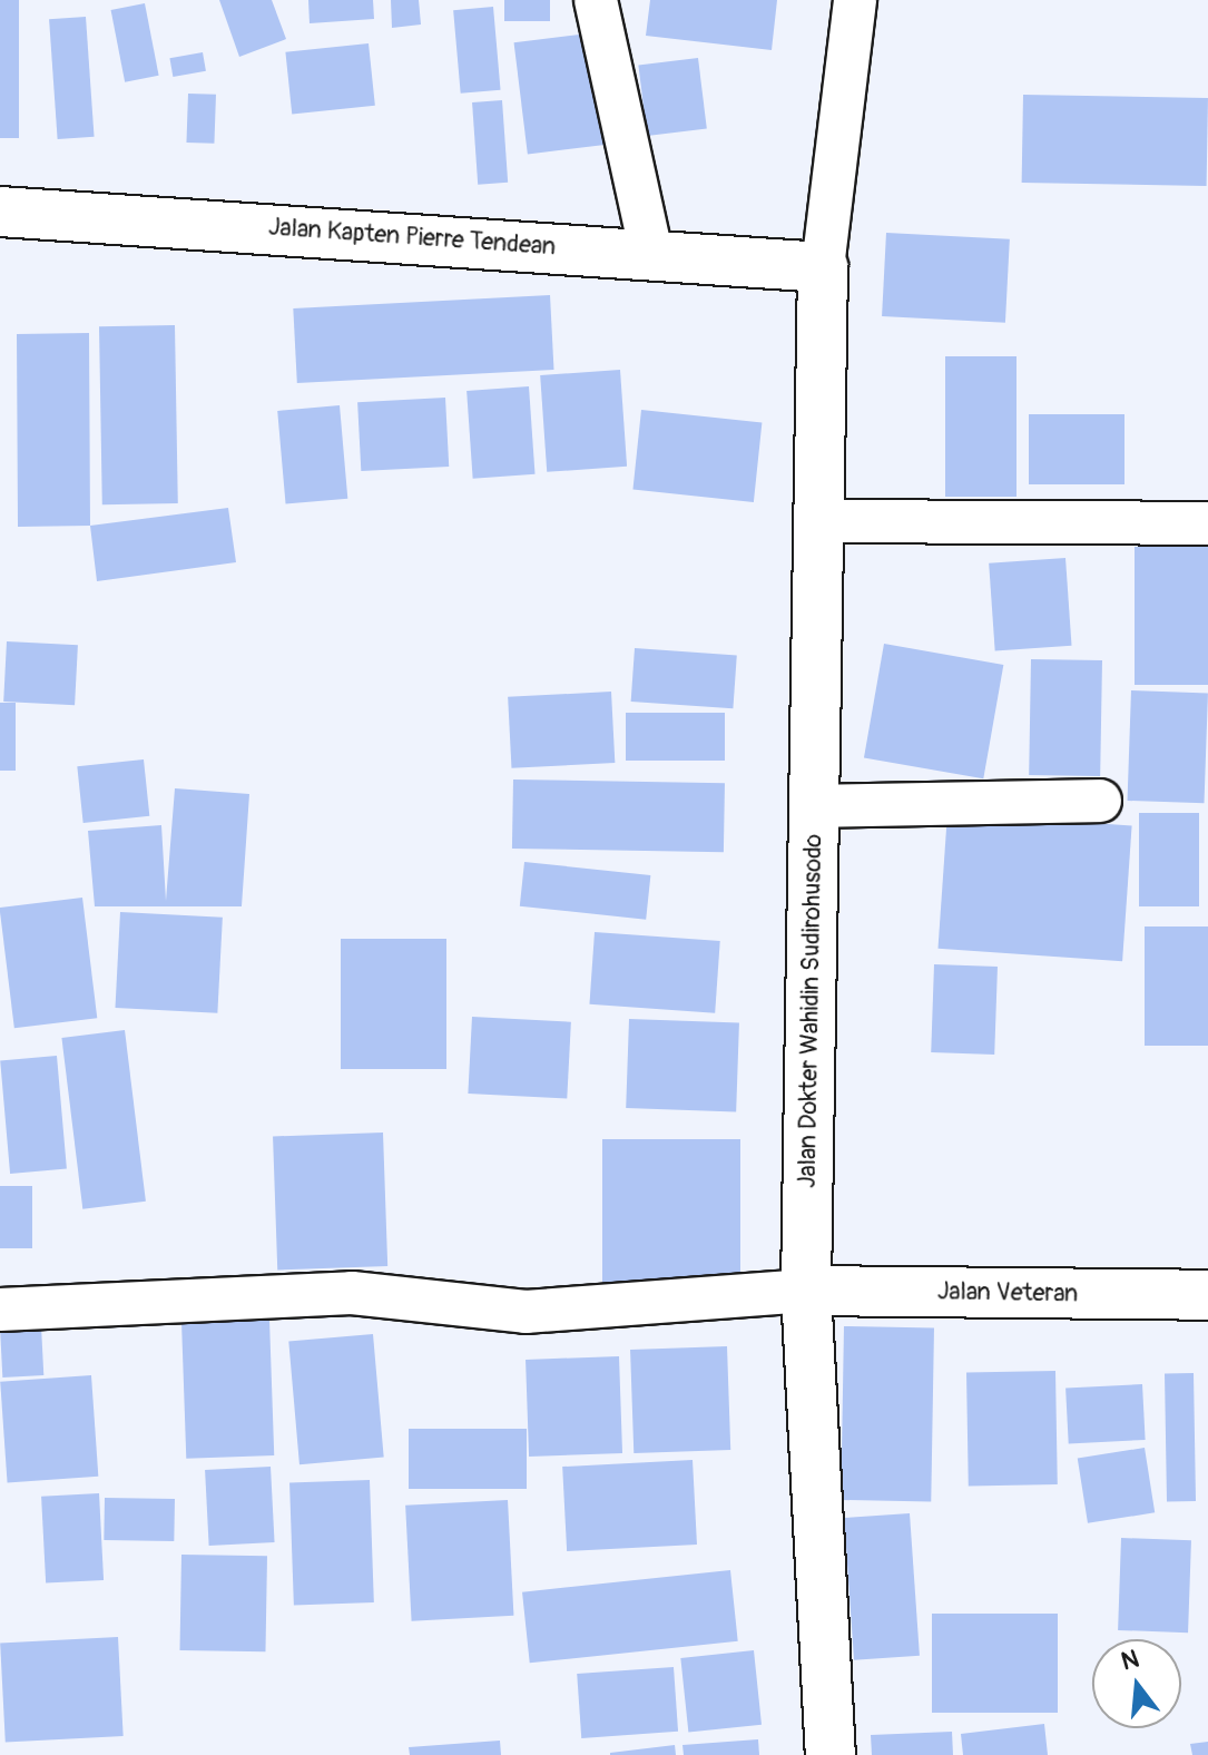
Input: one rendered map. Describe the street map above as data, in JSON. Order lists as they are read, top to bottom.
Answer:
{
  "streets": {
    "main road": ["Jalan Kapten Pierre Tendean", "Jalan Dokter Wahidin Sudirohusodo", "Jalan Veteran"]
  },
  "crossings": [
    ["Jalan Kapten Pierre Tendean", "Jalan Dokter Wahidin Sudirohusodo"],
    ["Jalan Dokter Wahidin Sudirohusodo", "Jalan Veteran"]
  ],
  "north": "top"
}
